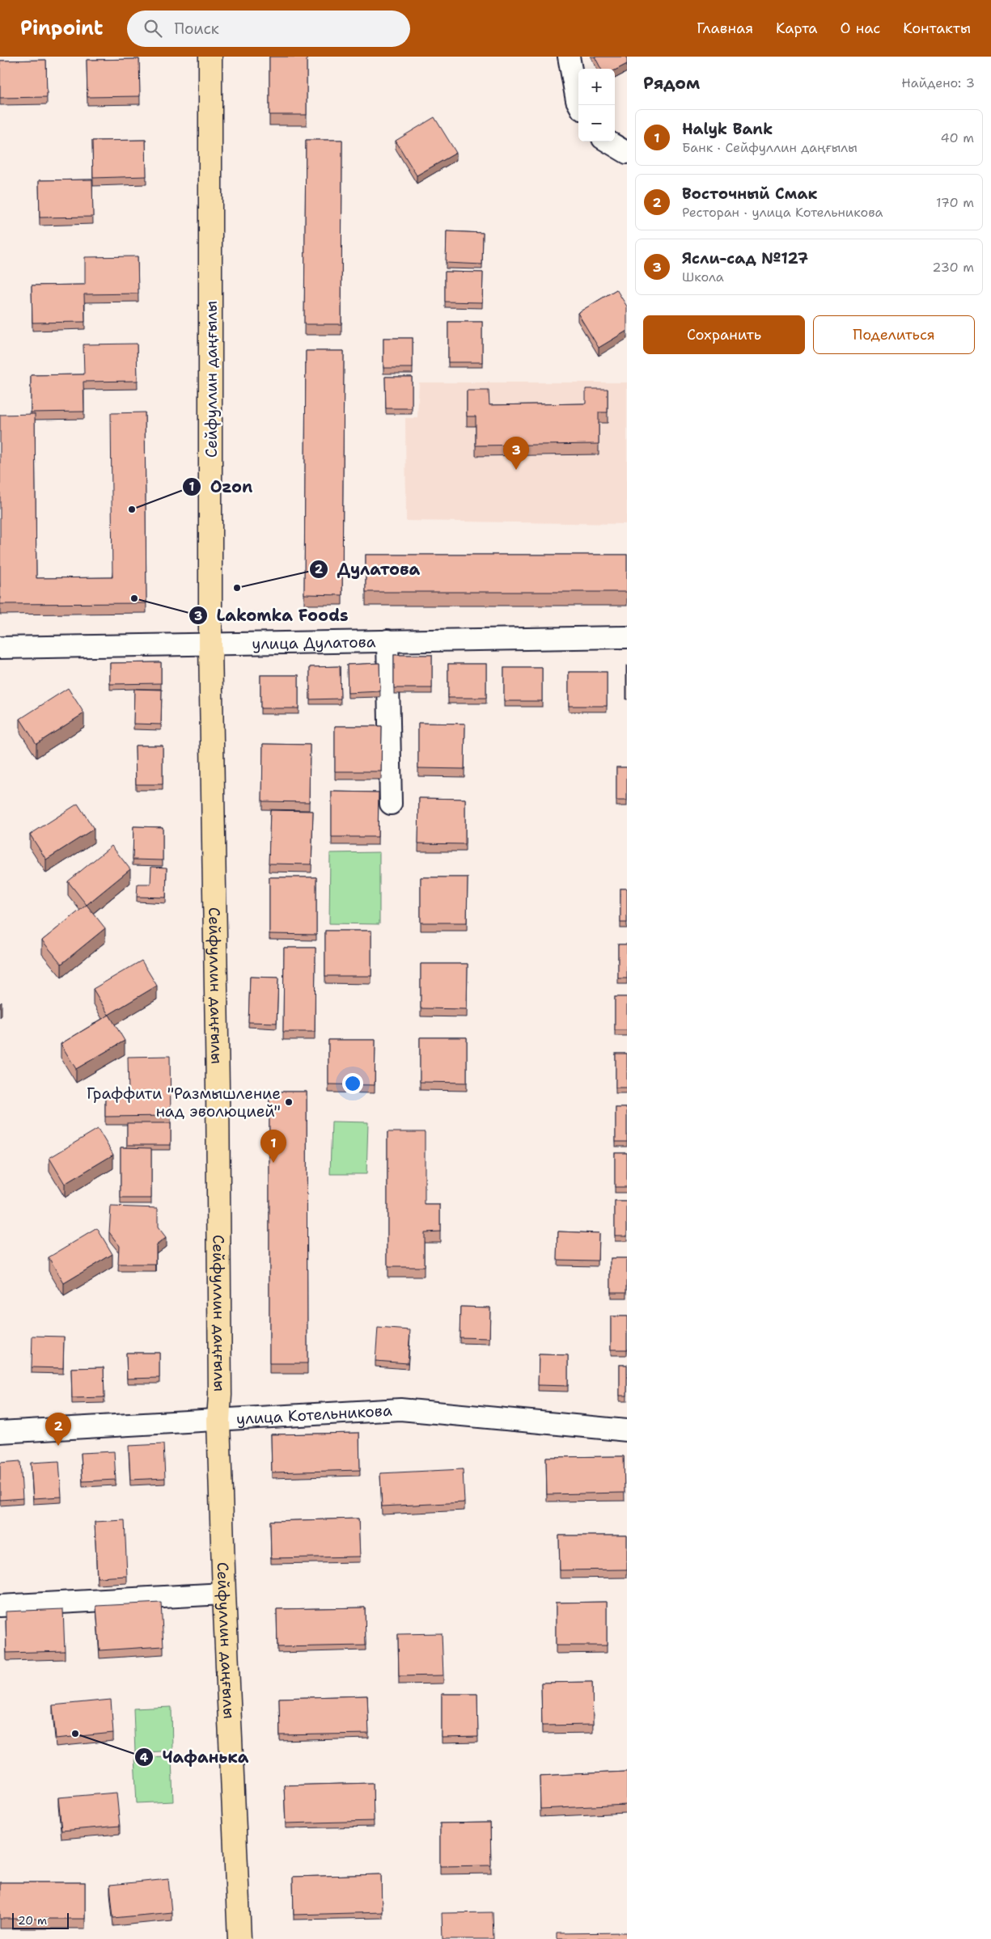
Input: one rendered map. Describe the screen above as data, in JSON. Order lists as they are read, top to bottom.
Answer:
{
  "streets": {
    "main road": ["Сейфуллин даңғылы"],
    "street": ["улица Дулатова", "улица Котельникова"]
  },
  "crossings": [
    ["Сейфуллин даңғылы", "улица Дулатова"],
    ["Сейфуллин даңғылы", "улица Котельникова"]
  ],
  "places": [
    "Ozon",
    "Дулатова",
    "Lakomka Foods",
    "Граффити \"Размышление над эволюцией\"",
    "Чафанька"
  ],
  "scale_bar": "20 m",
  "page": {
    "header": "Pinpoint",
    "search": "Поиск",
    "nav": [
      "Главная",
      "Карта",
      "О нас",
      "Контакты"
    ],
    "heading": ["Рядом", "Найдено: 3"],
    "map_buttons": ["+", "−"],
    "list": [
      {
        "mark": "1",
        "name": "Halyk Bank",
        "note": "Банк · Сейфуллин даңғылы",
        "value": "40 m"
      },
      {
        "mark": "2",
        "name": "Восточный Смак",
        "note": "Ресторан · улица Котельникова",
        "value": "170 m"
      },
      {
        "mark": "3",
        "name": "Ясли-сад №127",
        "note": "Школа",
        "value": "230 m"
      }
    ],
    "buttons": ["Сохранить", "Поделиться"],
    "pins": ["3", "1", "2"],
    "scale": "20 m"
  }
}
